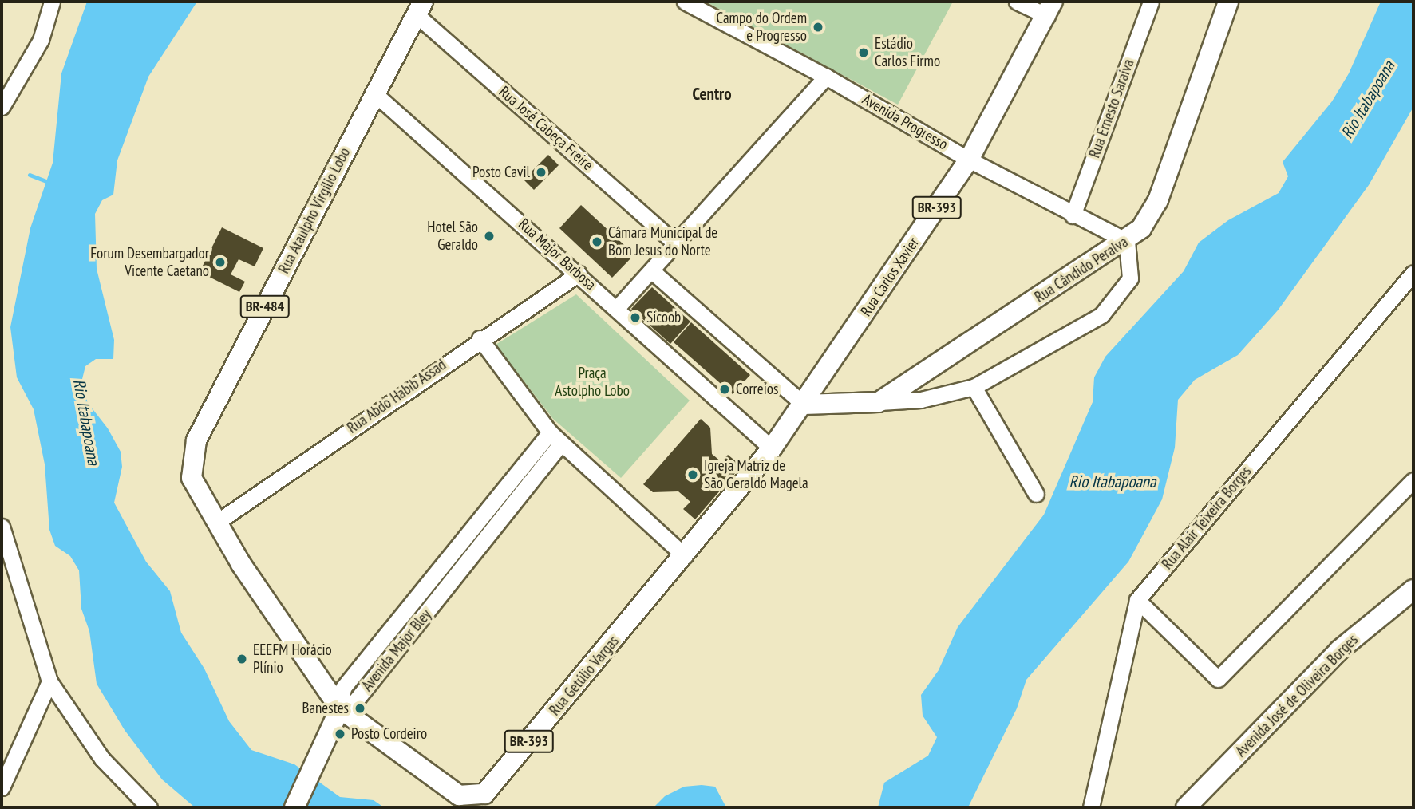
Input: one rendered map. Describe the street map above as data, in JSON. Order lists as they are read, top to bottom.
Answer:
{
  "streets": {
    "main road": [
      "BR-393",
      "Rua Ataulpho Virgílio Lobo",
      "Rua Cândido Peralva",
      "Rua Carlos Xavier",
      "BR-484",
      "Rua Getúlio Vargas",
      "Avenida José de Oliveira Borges"
    ],
    "street": [
      "Rua Ernesto Saraiva",
      "Avenida Progresso",
      "Rua José Cabeça Freire",
      "Rua Major Barbosa",
      "Rua Abdo Habib Assad",
      "Rua Alair Teixeira Borges",
      "Avenida Major Bley"
    ]
  },
  "crossings": [
    ["Rua Ernesto Saraiva", "Avenida Progresso"],
    ["Avenida Progresso", "Rua Cândido Peralva"],
    ["Avenida Progresso", "Rua Carlos Xavier"],
    ["Rua José Cabeça Freire", "Rua Ataulpho Virgílio Lobo"],
    ["BR-393", "Rua Major Barbosa"],
    ["BR-393", "Rua Carlos Xavier"],
    ["BR-393", "Rua Getúlio Vargas"],
    ["Rua Ataulpho Virgílio Lobo", "Rua Major Barbosa"],
    ["Rua Ataulpho Virgílio Lobo", "Rua Abdo Habib Assad"],
    ["Rua Ataulpho Virgílio Lobo", "Avenida Major Bley"],
    ["Rua Ataulpho Virgílio Lobo", "Rua Getúlio Vargas"],
    ["Rua Major Barbosa", "Rua Abdo Habib Assad"],
    ["Rua Major Barbosa", "Rua Getúlio Vargas"],
    ["Avenida Major Bley", "Rua Getúlio Vargas"]
  ],
  "districts": ["Centro"],
  "water": ["Rio Itabapoana"],
  "parks": ["Praça Astolpho Lobo"],
  "places": [
    "Campo do Ordem e Progresso",
    "Estádio Carlos Firmo",
    "Posto Cavil",
    "Hotel São Geraldo",
    "Câmara Municipal de Bom Jesus do Norte",
    "Forum Desembargador Vicente Caetano",
    "Sicoob",
    "Correios",
    "Igreja Matriz de São Geraldo Magela",
    "EEEFM Horácio Plínio",
    "Banestes",
    "Posto Cordeiro"
  ]
}
